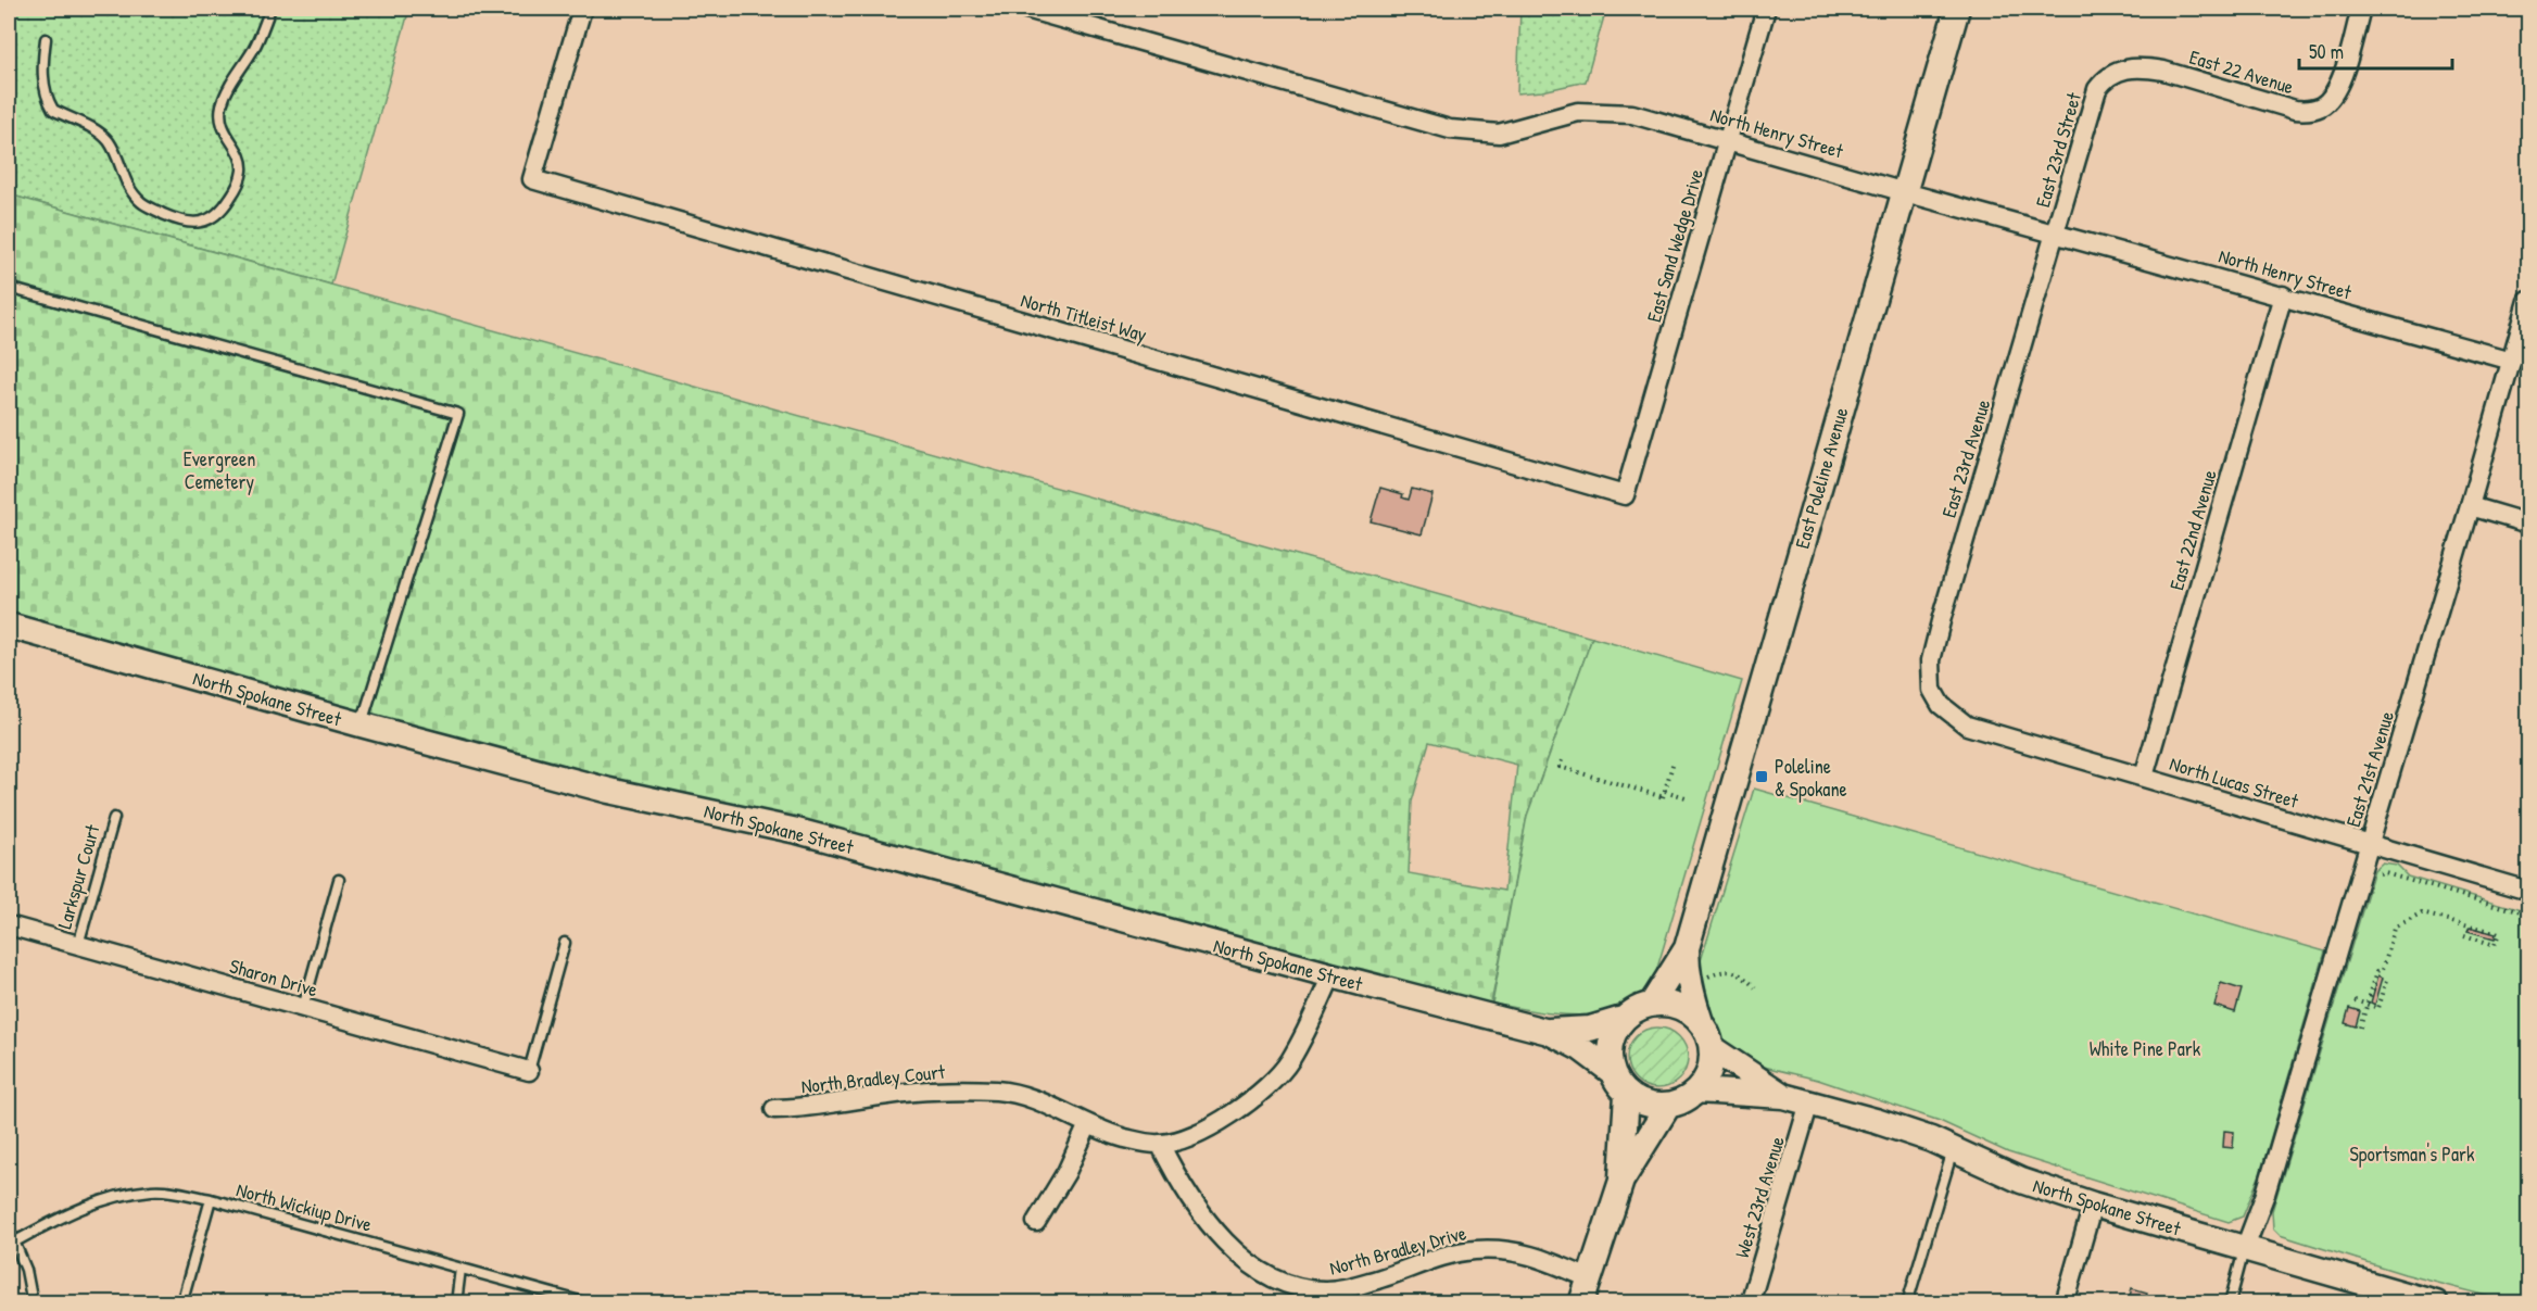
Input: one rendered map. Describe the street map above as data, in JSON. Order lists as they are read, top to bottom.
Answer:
{
  "streets": {
    "main road": ["East Poleline Avenue", "North Spokane Street"],
    "street": [
      "East 22 Avenue",
      "North Henry Street",
      "East 23rd Street",
      "East Sand Wedge Drive",
      "North Titleist Way",
      "East 23rd Avenue",
      "East 22nd Avenue",
      "East 21st Avenue",
      "North Lucas Street",
      "Sharon Drive",
      "North Bradley Court",
      "West 23rd Avenue",
      "North Bradley Drive"
    ],
    "lane": ["Larkspur Court", "North Wickiup Drive"]
  },
  "crossings": [
    ["East 22 Avenue", "East 23rd Street"],
    ["North Henry Street", "East 23rd Street"],
    ["North Henry Street", "East Sand Wedge Drive"],
    ["North Henry Street", "East 23rd Avenue"],
    ["North Henry Street", "East Poleline Avenue"],
    ["North Henry Street", "East 22nd Avenue"],
    ["North Henry Street", "East 21st Avenue"],
    ["East 23rd Street", "East 23rd Avenue"],
    ["East Sand Wedge Drive", "North Titleist Way"],
    ["East 23rd Avenue", "North Lucas Street"],
    ["East Poleline Avenue", "North Spokane Street"],
    ["East 22nd Avenue", "North Lucas Street"],
    ["North Spokane Street", "East 21st Avenue"],
    ["North Spokane Street", "West 23rd Avenue"],
    ["East 21st Avenue", "North Lucas Street"],
    ["Larkspur Court", "Sharon Drive"]
  ],
  "parks": ["Evergreen Cemetery", "White Pine Park", "Sportsman's Park"],
  "places": {
    "transit": ["Poleline & Spokane"]
  },
  "scale_bar": "50 m"
}
